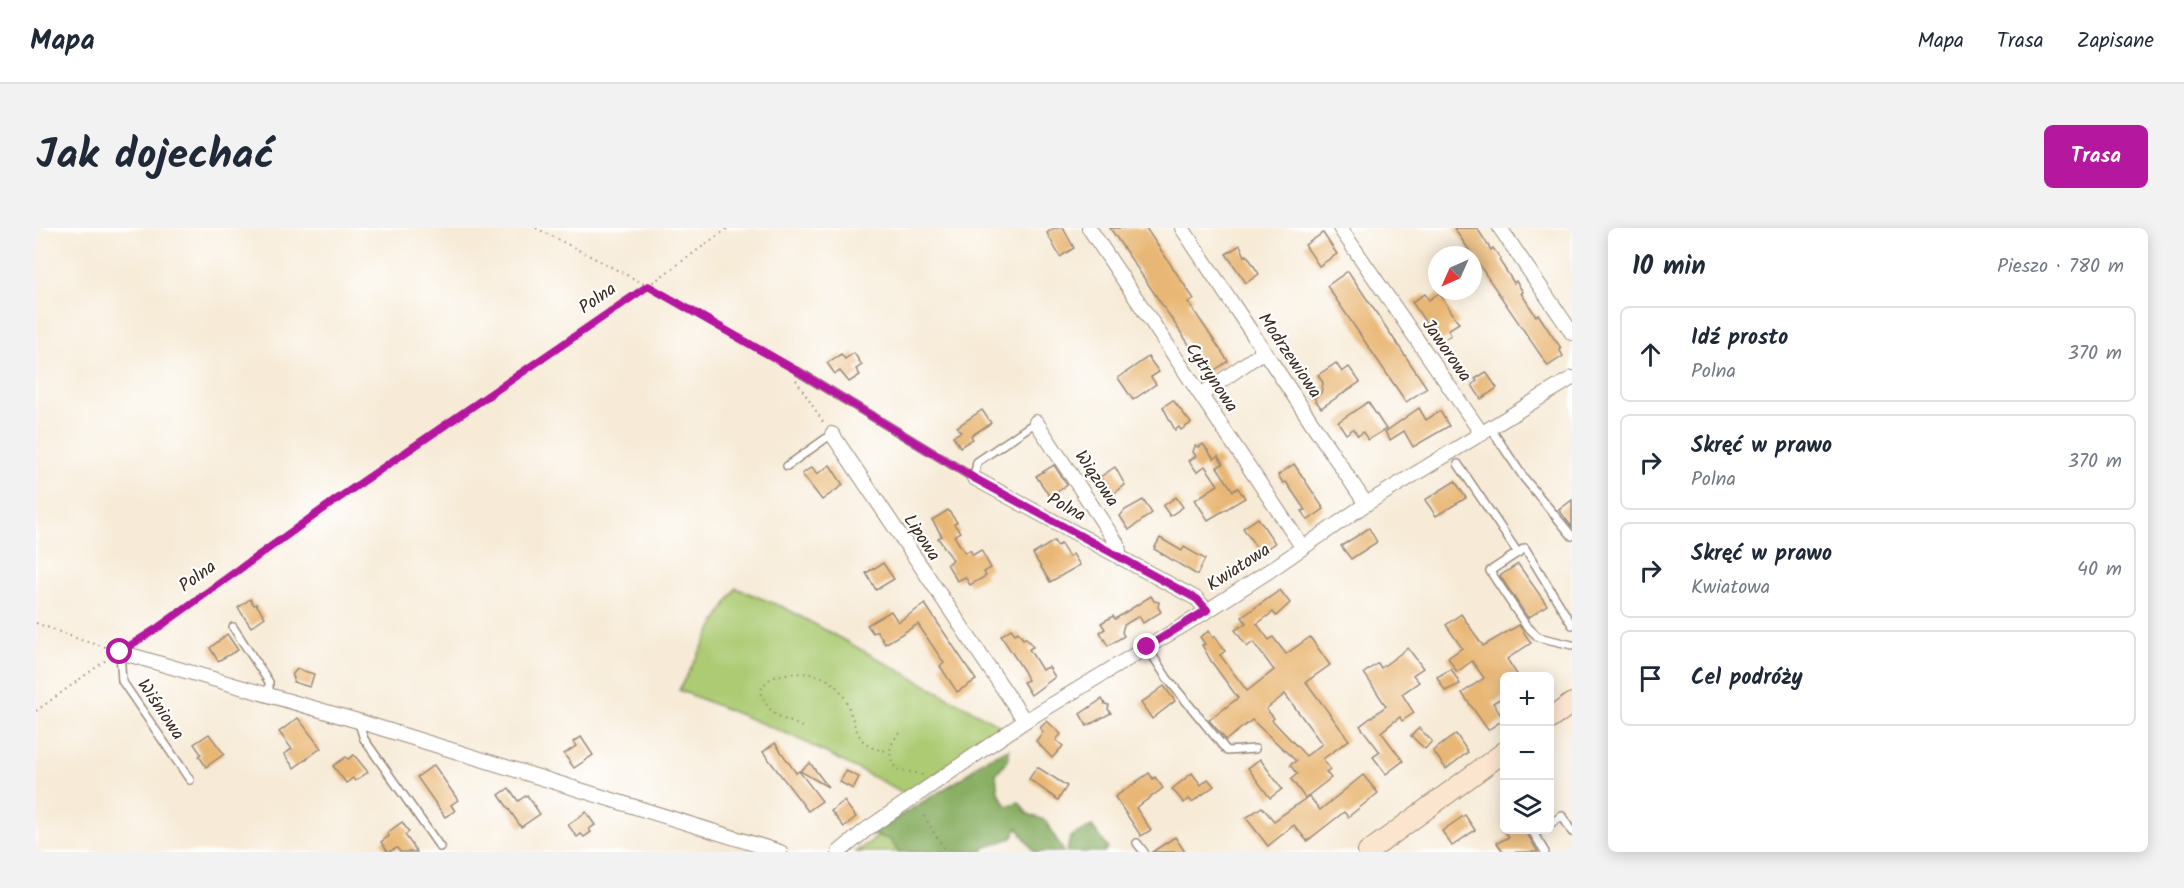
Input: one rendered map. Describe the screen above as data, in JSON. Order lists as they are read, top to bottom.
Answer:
{
  "streets": {
    "street": [
      "Polna",
      "Jaworowa",
      "Modrzewiowa",
      "Cytrynowa",
      "Wiązowa",
      "Lipowa",
      "Kwiatowa"
    ],
    "lane": ["Wiśniowa"]
  },
  "crossings": [
    ["Polna", "Wiązowa"],
    ["Polna", "Kwiatowa"],
    ["Polna", "Wiśniowa"],
    ["Jaworowa", "Kwiatowa"],
    ["Modrzewiowa", "Kwiatowa"],
    ["Cytrynowa", "Kwiatowa"],
    ["Lipowa", "Kwiatowa"]
  ],
  "north": "bottom left",
  "page": {
    "header": "Mapa",
    "nav": ["Mapa", "Trasa", "Zapisane"],
    "title": "Jak dojechać",
    "buttons": "Trasa",
    "heading": ["10 min", "Pieszo · 780 m"],
    "list": [
      ["Idź prosto", "Polna", "370 m"],
      ["Skręć w prawo", "Polna", "370 m"],
      ["Skręć w prawo", "Kwiatowa", "40 m"],
      "Cel podróży"
    ],
    "map_buttons": ["+", "−"]
  }
}
